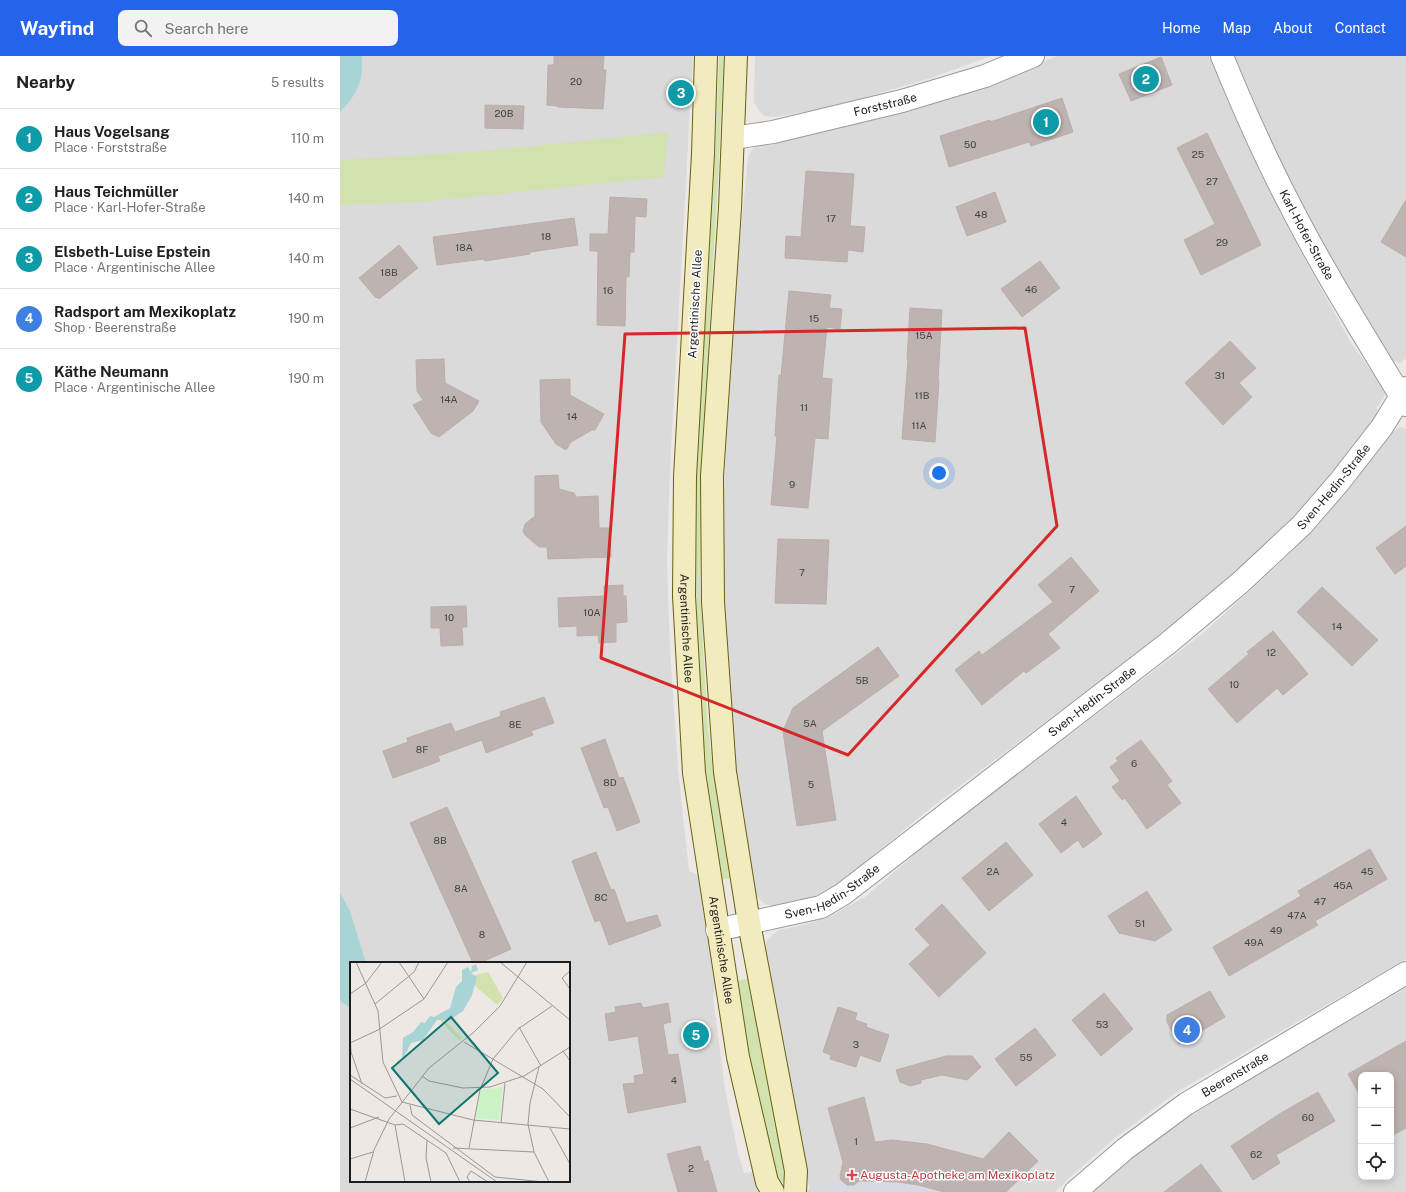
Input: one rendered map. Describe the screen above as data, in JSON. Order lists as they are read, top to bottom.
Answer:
{
  "streets": {
    "main road": ["Argentinische Allee"],
    "street": [
      "Forststraße",
      "Karl-Hofer-Straße",
      "Sven-Hedin-Straße",
      "Beerenstraße"
    ]
  },
  "crossings": [
    ["Karl-Hofer-Straße", "Sven-Hedin-Straße"],
    ["Argentinische Allee", "Sven-Hedin-Straße"]
  ],
  "places": {
    "health": ["Augusta-Apotheke am Mexikoplatz"]
  },
  "house_numbers": [
    "20",
    "20B",
    "50",
    "25",
    "27",
    "48",
    "17",
    "18",
    "29",
    "18A",
    "18B",
    "46",
    "16",
    "15",
    "15A",
    "31",
    "11B",
    "14A",
    "11",
    "14",
    "11A",
    "9",
    "7",
    "7",
    "10A",
    "10",
    "14",
    "12",
    "5B",
    "10",
    "5A",
    "8E",
    "8F",
    "6",
    "8D",
    "5",
    "4",
    "8B",
    "2A",
    "45",
    "45A",
    "8A",
    "8C",
    "47",
    "47A",
    "51",
    "49",
    "8",
    "49A",
    "53",
    "3",
    "55",
    "4",
    "60",
    "1",
    "62",
    "2"
  ],
  "page": {
    "header": "Wayfind",
    "search": "Search here",
    "nav": [
      "Home",
      "Map",
      "About",
      "Contact"
    ],
    "heading": ["Nearby", "5 results"],
    "pins": [
      "2",
      "3",
      "1",
      "4",
      "5"
    ],
    "list": [
      {
        "mark": "1",
        "name": "Haus Vogelsang",
        "note": "Place · Forststraße",
        "value": "110 m"
      },
      {
        "mark": "2",
        "name": "Haus Teichmüller",
        "note": "Place · Karl-Hofer-Straße",
        "value": "140 m"
      },
      {
        "mark": "3",
        "name": "Elsbeth-Luise Epstein",
        "note": "Place · Argentinische Allee",
        "value": "140 m"
      },
      {
        "mark": "4",
        "name": "Radsport am Mexikoplatz",
        "note": "Shop · Beerenstraße",
        "value": "190 m"
      },
      {
        "mark": "5",
        "name": "Käthe Neumann",
        "note": "Place · Argentinische Allee",
        "value": "190 m"
      }
    ],
    "map_buttons": ["+", "−"]
  }
}
